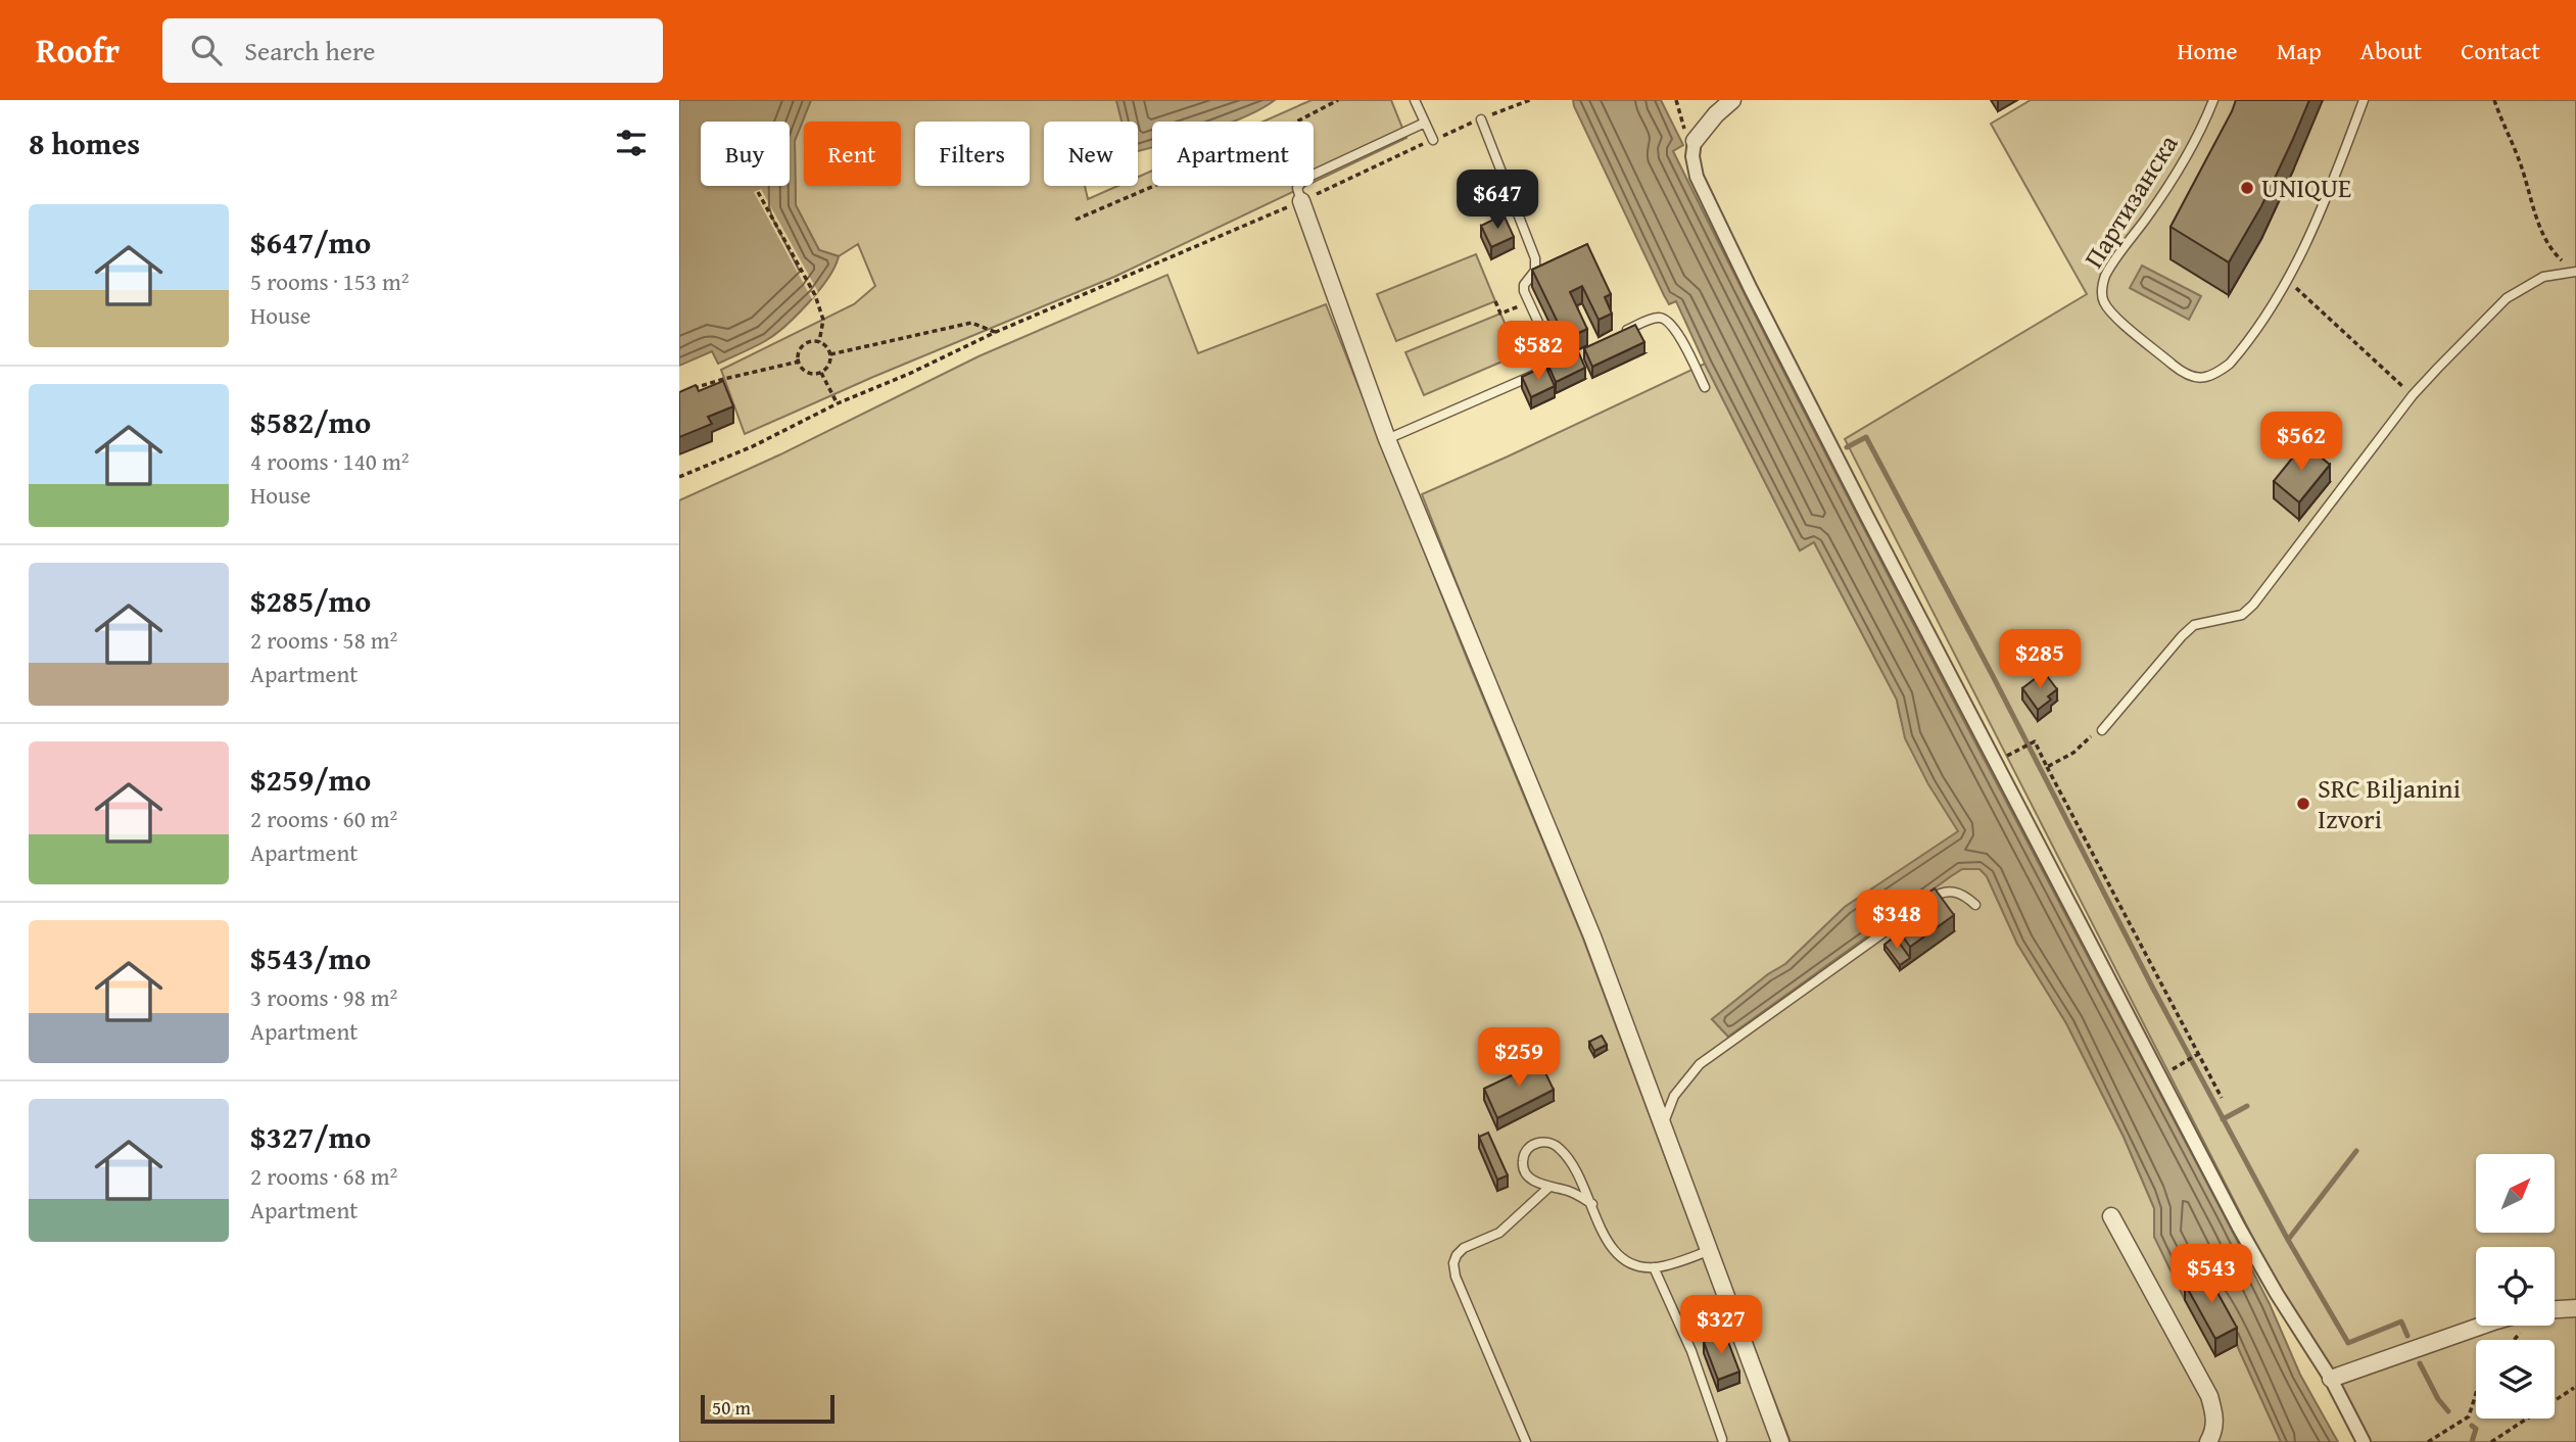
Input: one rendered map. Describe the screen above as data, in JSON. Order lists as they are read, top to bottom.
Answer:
{
  "streets": {
    "lane": ["Партизанска"]
  },
  "places": ["UNIQUE", "SRC Biljanini Izvori"],
  "scale_bar": "50 m",
  "north": "top right",
  "page": {
    "header": "Roofr",
    "search": "Search here",
    "nav": [
      "Home",
      "Map",
      "About",
      "Contact"
    ],
    "heading": "8 homes",
    "chip": [
      "Buy",
      "Rent",
      "Filters",
      "New",
      "Apartment"
    ],
    "price": [
      "$647",
      "$582",
      "$562",
      "$285",
      "$348",
      "$259",
      "$543",
      "$327"
    ],
    "list": [
      {
        "name": "$647/mo",
        "note": "5 rooms · 153 m² · House"
      },
      {
        "name": "$582/mo",
        "note": "4 rooms · 140 m² · House"
      },
      {
        "name": "$285/mo",
        "note": "2 rooms · 58 m² · Apartment"
      },
      {
        "name": "$259/mo",
        "note": "2 rooms · 60 m² · Apartment"
      },
      {
        "name": "$543/mo",
        "note": "3 rooms · 98 m² · Apartment"
      },
      {
        "name": "$327/mo",
        "note": "2 rooms · 68 m² · Apartment"
      }
    ],
    "scale": "50 m"
  }
}
